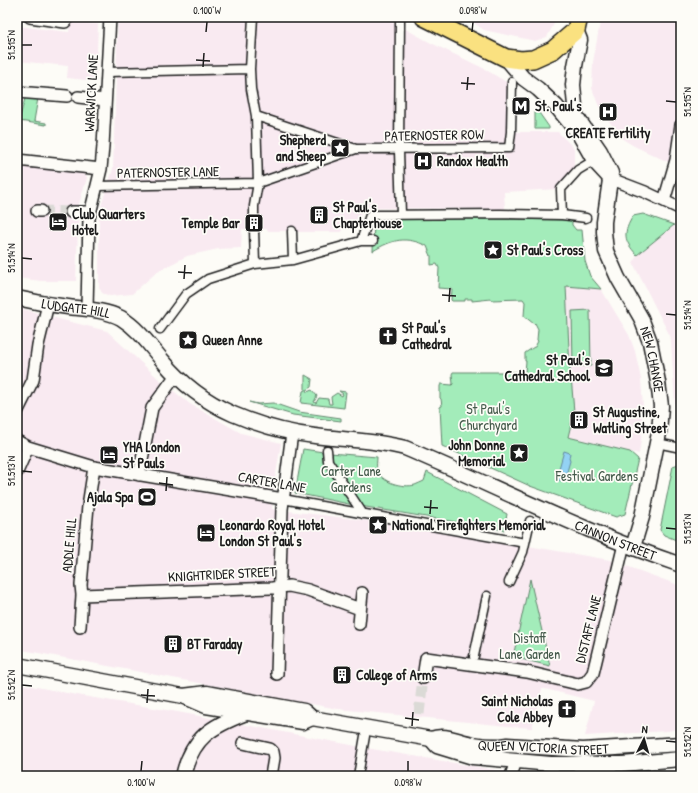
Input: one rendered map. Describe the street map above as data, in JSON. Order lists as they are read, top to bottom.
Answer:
{
  "streets": {
    "street": [
      "WARWICK LANE",
      "PATERNOSTER ROW",
      "PATERNOSTER LANE",
      "LUDGATE HILL",
      "NEW CHANGE",
      "CARTER LANE",
      "CANNON STREET",
      "ADDLE HILL",
      "KNIGHTRIDER STREET",
      "DISTAFF LANE",
      "QUEEN VICTORIA STREET"
    ]
  },
  "crossings": [
    ["WARWICK LANE", "PATERNOSTER LANE"],
    ["WARWICK LANE", "LUDGATE HILL"],
    ["PATERNOSTER ROW", "PATERNOSTER LANE"],
    ["NEW CHANGE", "CANNON STREET"],
    ["NEW CHANGE", "DISTAFF LANE"],
    ["CARTER LANE", "ADDLE HILL"],
    ["CANNON STREET", "DISTAFF LANE"],
    ["ADDLE HILL", "KNIGHTRIDER STREET"]
  ],
  "parks": [
    "St Paul's Churchyard",
    "Carter Lane Gardens",
    "Festival Gardens",
    "Distaff Lane Garden"
  ],
  "places": {
    "metro station": ["St. Paul's"],
    "hospital": ["CREATE Fertility", "Randox Health"],
    "place": [
      "Shepherd and Sheep",
      "St Paul's Cross",
      "Queen Anne",
      "John Donne Memorial",
      "National Firefighters Memorial"
    ],
    "building": [
      "St Paul's Chapterhouse",
      "Temple Bar",
      "St Augustine, Watling Street",
      "BT Faraday",
      "College of Arms"
    ],
    "hotel": ["Club Quarters Hotel", "YHA London St Pauls", "Leonardo Royal Hotel London St Paul's"],
    "church": ["St Paul's Cathedral", "Saint Nicholas Cole Abbey"],
    "school or university": ["St Paul's Cathedral School"],
    "sports": ["Ajala Spa"]
  },
  "north": "top",
  "coordinates": [
    "0.100°W",
    "0.098°W",
    "51.515°N",
    "51.514°N",
    "51.513°N",
    "51.512°N"
  ]
}
